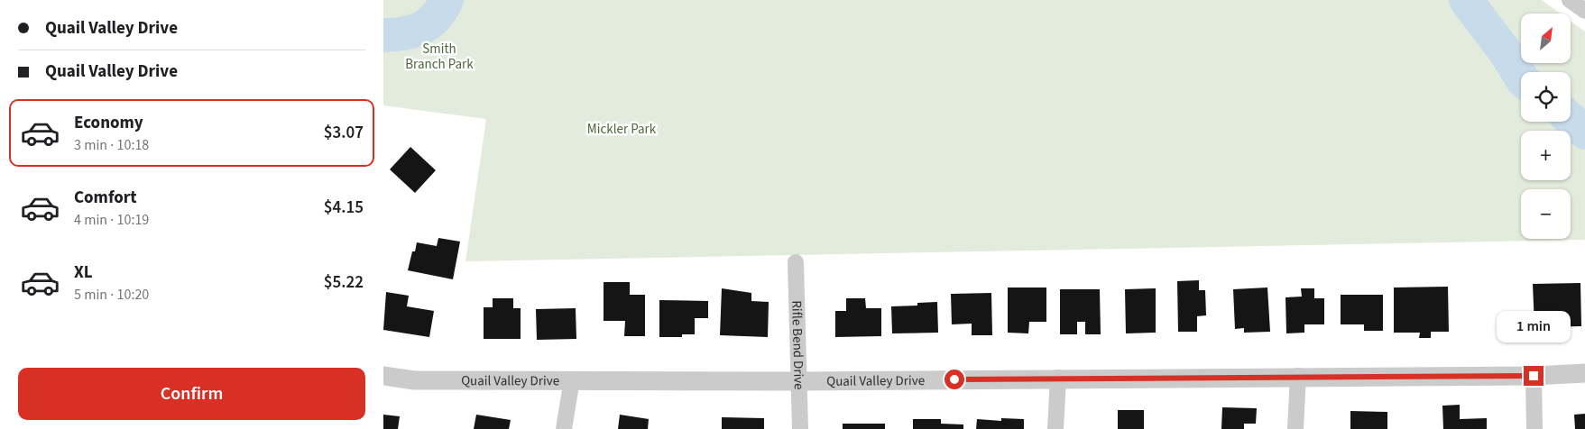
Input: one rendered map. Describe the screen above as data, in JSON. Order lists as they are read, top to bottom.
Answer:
{
  "streets": {
    "street": ["Rifle Bend Drive", "Quail Valley Drive"]
  },
  "crossings": [
    ["Rifle Bend Drive", "Quail Valley Drive"]
  ],
  "parks": ["Smith Branch Park", "Mickler Park"],
  "north": "top right",
  "page": {
    "banner": ["Quail Valley Drive", "Quail Valley Drive"],
    "map_buttons": ["+", "−"],
    "list": [
      {
        "name": "Economy",
        "note": "3 min · 10:18",
        "value": "$3.07"
      },
      {
        "name": "Comfort",
        "note": "4 min · 10:19",
        "value": "$4.15"
      },
      {
        "name": "XL",
        "note": "5 min · 10:20",
        "value": "$5.22"
      }
    ],
    "bubble": "1 min",
    "buttons": "Confirm"
  }
}
